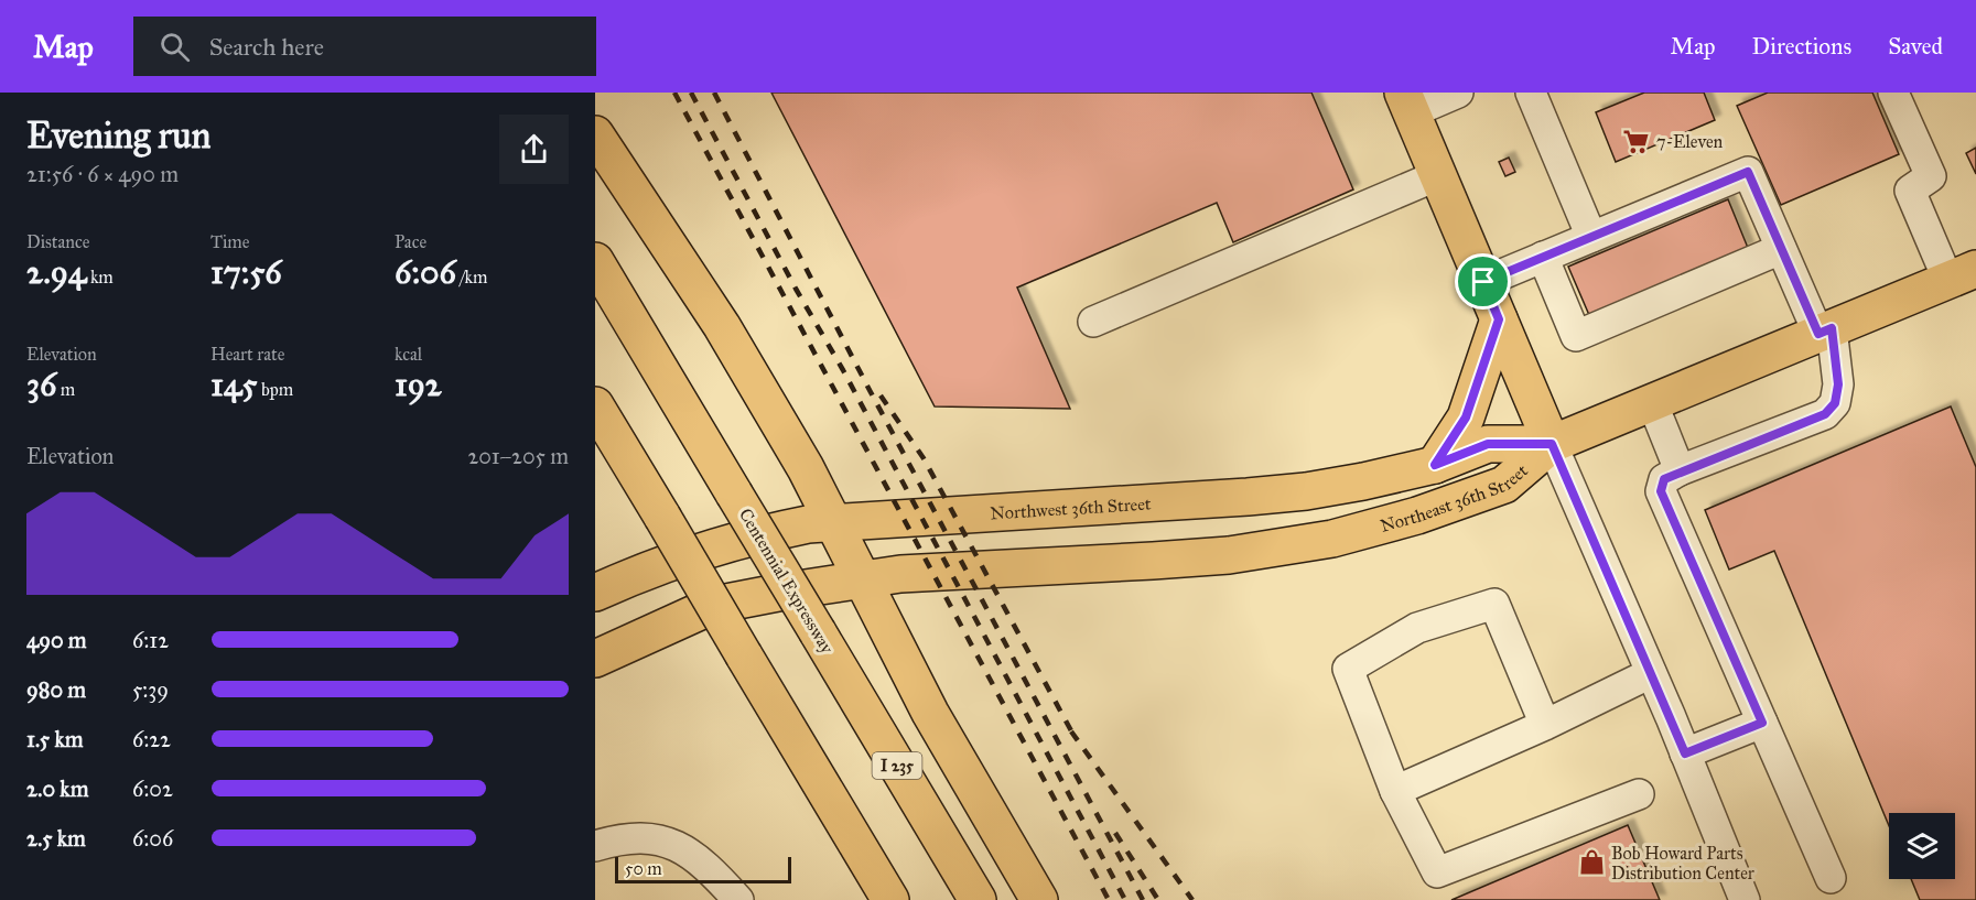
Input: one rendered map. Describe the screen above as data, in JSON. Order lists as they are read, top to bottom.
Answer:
{
  "streets": {
    "main road": [
      "Northeast 36th Street",
      "Northwest 36th Street",
      "Centennial Expressway",
      "I 235"
    ]
  },
  "crossings": [
    ["Northeast 36th Street", "Northwest 36th Street"]
  ],
  "places": {
    "supermarket": ["7-Eleven"],
    "shop": ["Bob Howard Parts Distribution Center"]
  },
  "scale_bar": "50 m",
  "page": {
    "header": "Map",
    "search": "Search here",
    "nav": ["Map", "Directions", "Saved"],
    "heading": ["Evening run", "21:56 · 6 × 490 m"],
    "stats": [
      ["Distance", "2.94 km"],
      ["Time", "17:56"],
      ["Pace", "6:06 /km"],
      ["Elevation", "36 m"],
      ["Heart rate", "145 bpm"],
      ["kcal", "192"]
    ],
    "chart": ["Elevation", "201–205 m"],
    "list": [
      {
        "name": "490 m",
        "note": "6:12"
      },
      {
        "name": "980 m",
        "note": "5:39"
      },
      {
        "name": "1.5 km",
        "note": "6:22"
      },
      {
        "name": "2.0 km",
        "note": "6:02"
      },
      {
        "name": "2.5 km",
        "note": "6:06"
      }
    ],
    "scale": "50 m"
  }
}
